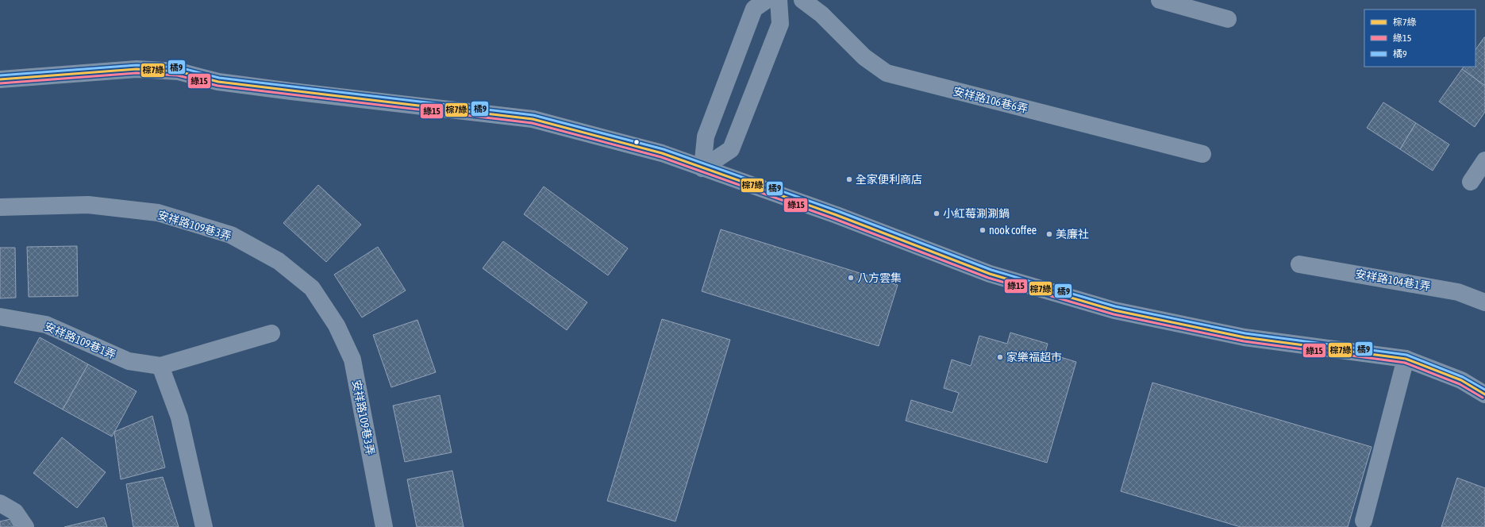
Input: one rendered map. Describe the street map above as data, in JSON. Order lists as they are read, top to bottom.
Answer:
{
  "streets": {
    "street": [
      "安祥路106巷6弄",
      "安祥路109巷3弄",
      "安祥路104巷1弄",
      "安祥路109巷1弄"
    ]
  },
  "places": [
    "全家便利商店",
    "小紅莓涮涮鍋",
    "nook coffee",
    "美廉社",
    "八方雲集",
    "家樂福超市"
  ],
  "lines": ["transit line 橘9", "transit line 棕7綠", "transit line 綠15"],
  "legend": ["棕7綠", "綠15", "橘9"]
}
